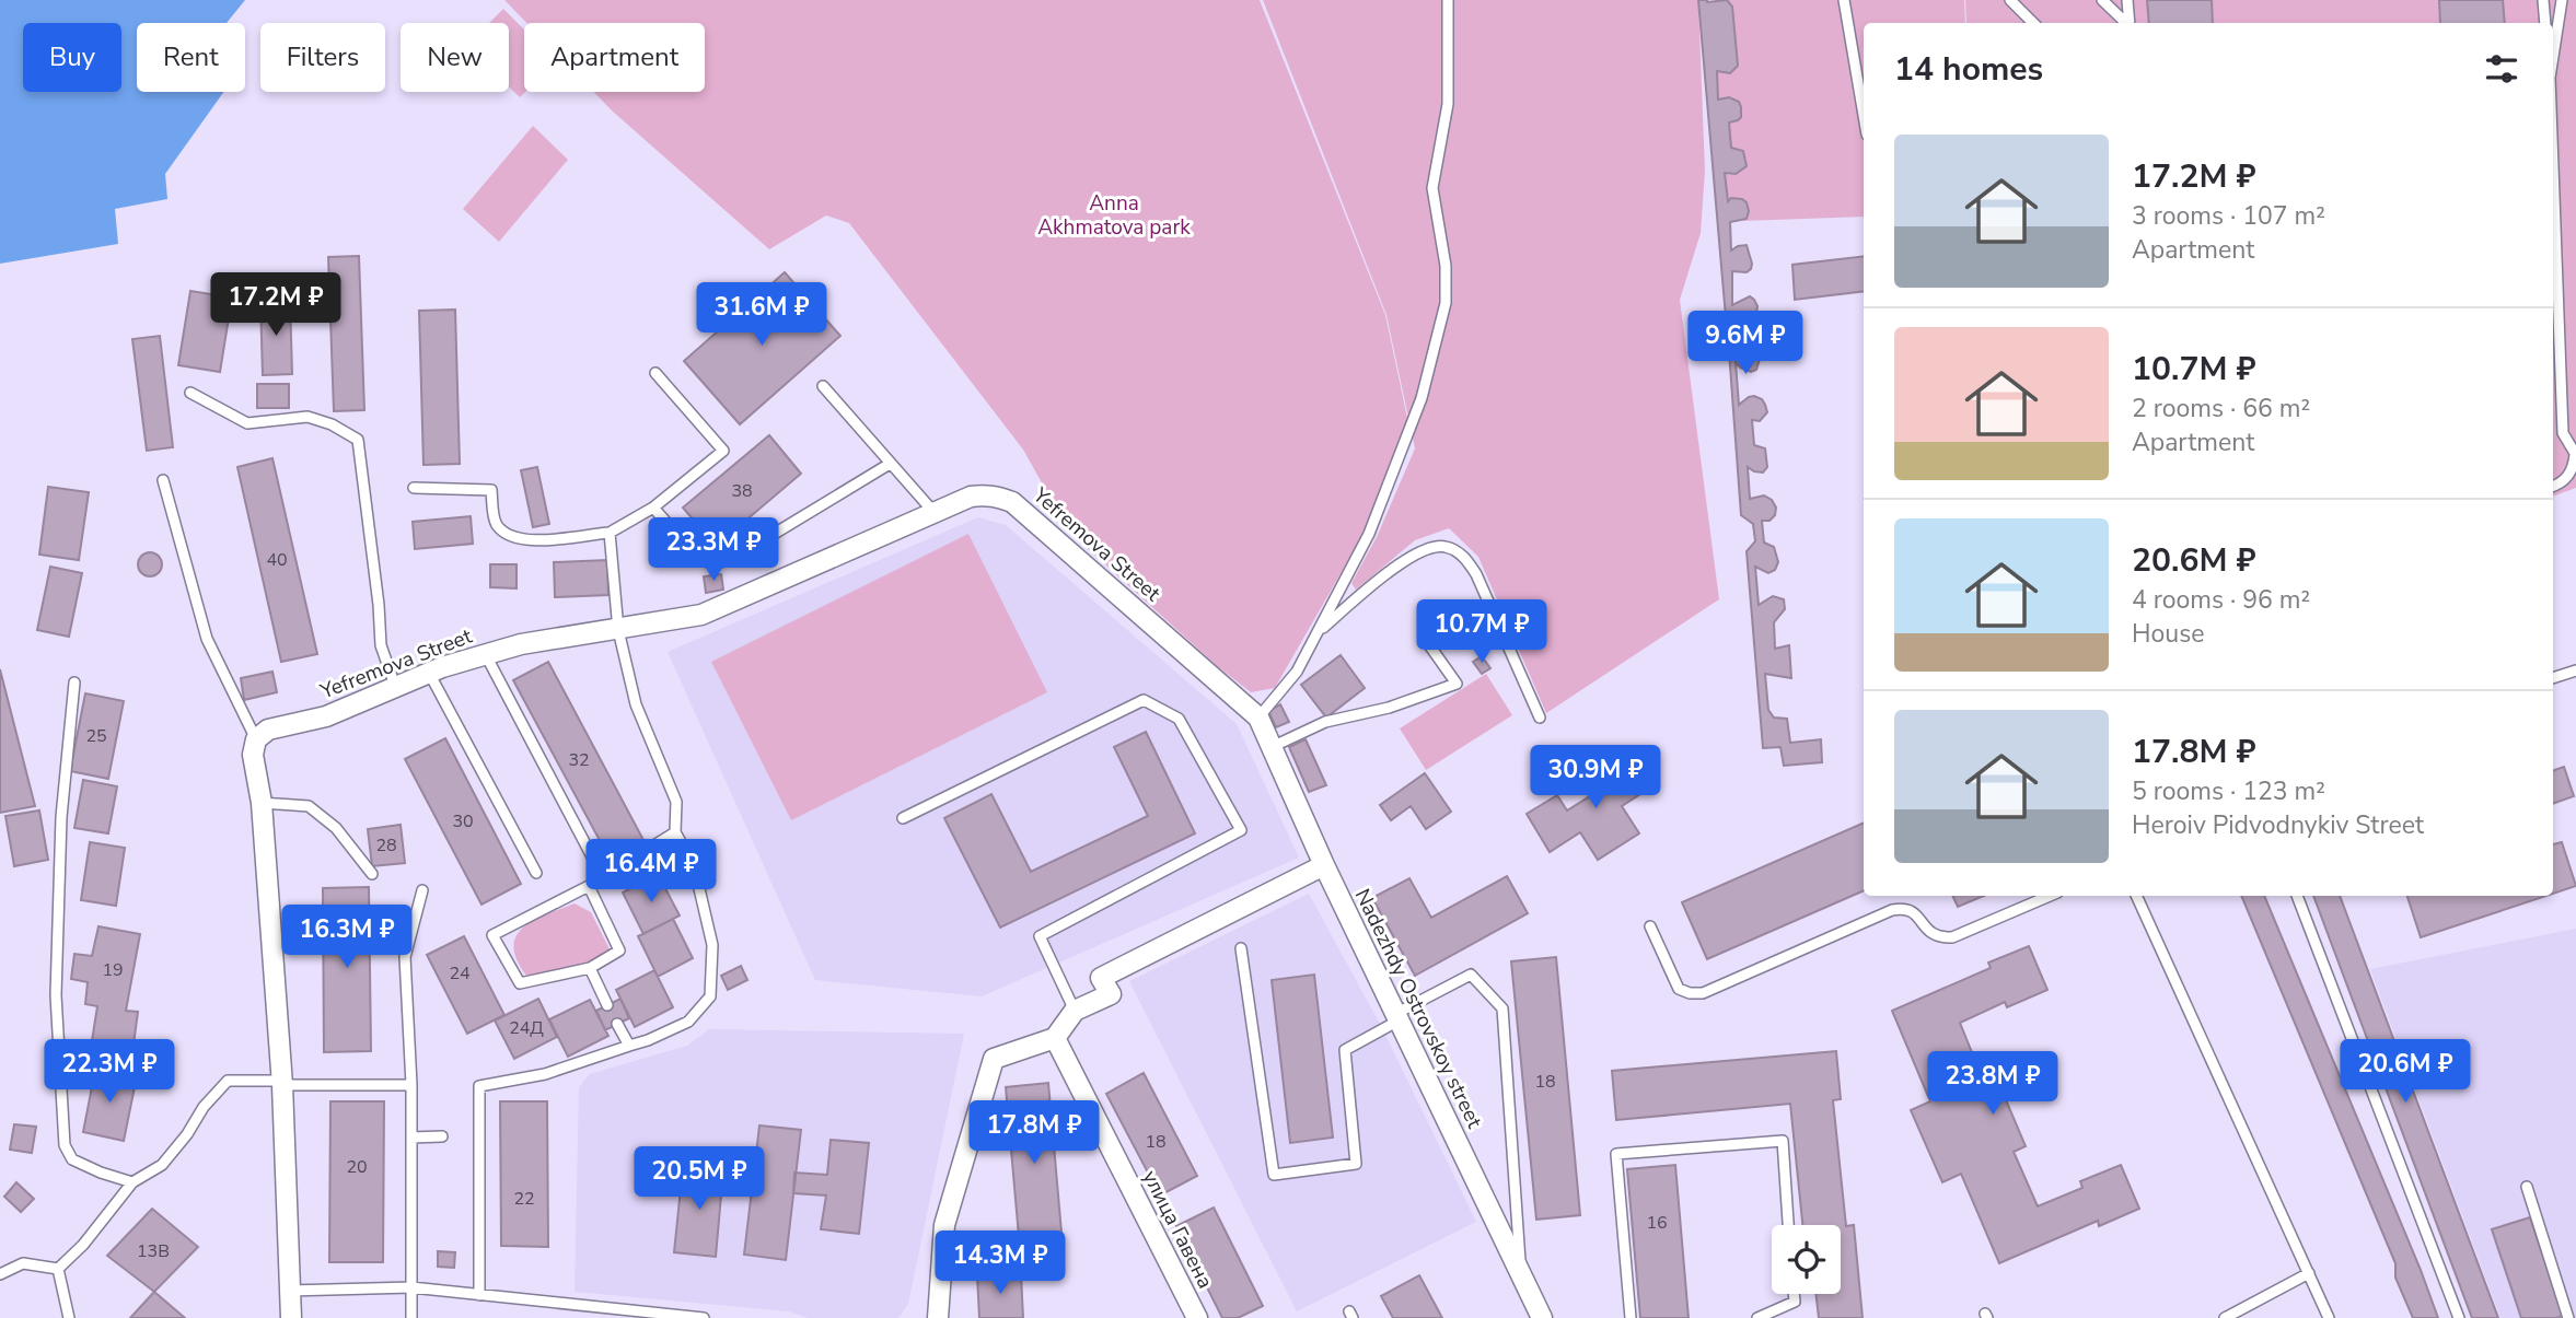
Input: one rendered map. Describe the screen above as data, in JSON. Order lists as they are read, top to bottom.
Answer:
{
  "streets": {
    "street": ["Yefremova Street", "Nadezhdy Ostrovskoy street", "улица Гавена"]
  },
  "crossings": [
    ["Yefremova Street", "Nadezhdy Ostrovskoy street"]
  ],
  "parks": ["Anna Akhmatova park"],
  "house_numbers": [
    "38",
    "40",
    "25",
    "32",
    "30",
    "28",
    "19",
    "24",
    "24Д",
    "18",
    "18",
    "20",
    "22",
    "16",
    "13В"
  ],
  "page": {
    "chip": [
      "Buy",
      "Rent",
      "Filters",
      "New",
      "Apartment"
    ],
    "heading": "14 homes",
    "list": [
      {
        "name": "17.2M ₽",
        "note": "3 rooms · 107 m² · Apartment"
      },
      {
        "name": "10.7M ₽",
        "note": "2 rooms · 66 m² · Apartment"
      },
      {
        "name": "20.6M ₽",
        "note": "4 rooms · 96 m² · House"
      },
      {
        "name": "17.8M ₽",
        "note": "5 rooms · 123 m² · Heroiv Pidvodnykiv Street"
      }
    ],
    "price": [
      "17.2M ₽",
      "31.6M ₽",
      "9.6M ₽",
      "23.3M ₽",
      "10.7M ₽",
      "30.9M ₽",
      "16.4M ₽",
      "16.3M ₽",
      "22.3M ₽",
      "20.6M ₽",
      "23.8M ₽",
      "17.8M ₽",
      "20.5M ₽",
      "14.3M ₽"
    ]
  }
}
